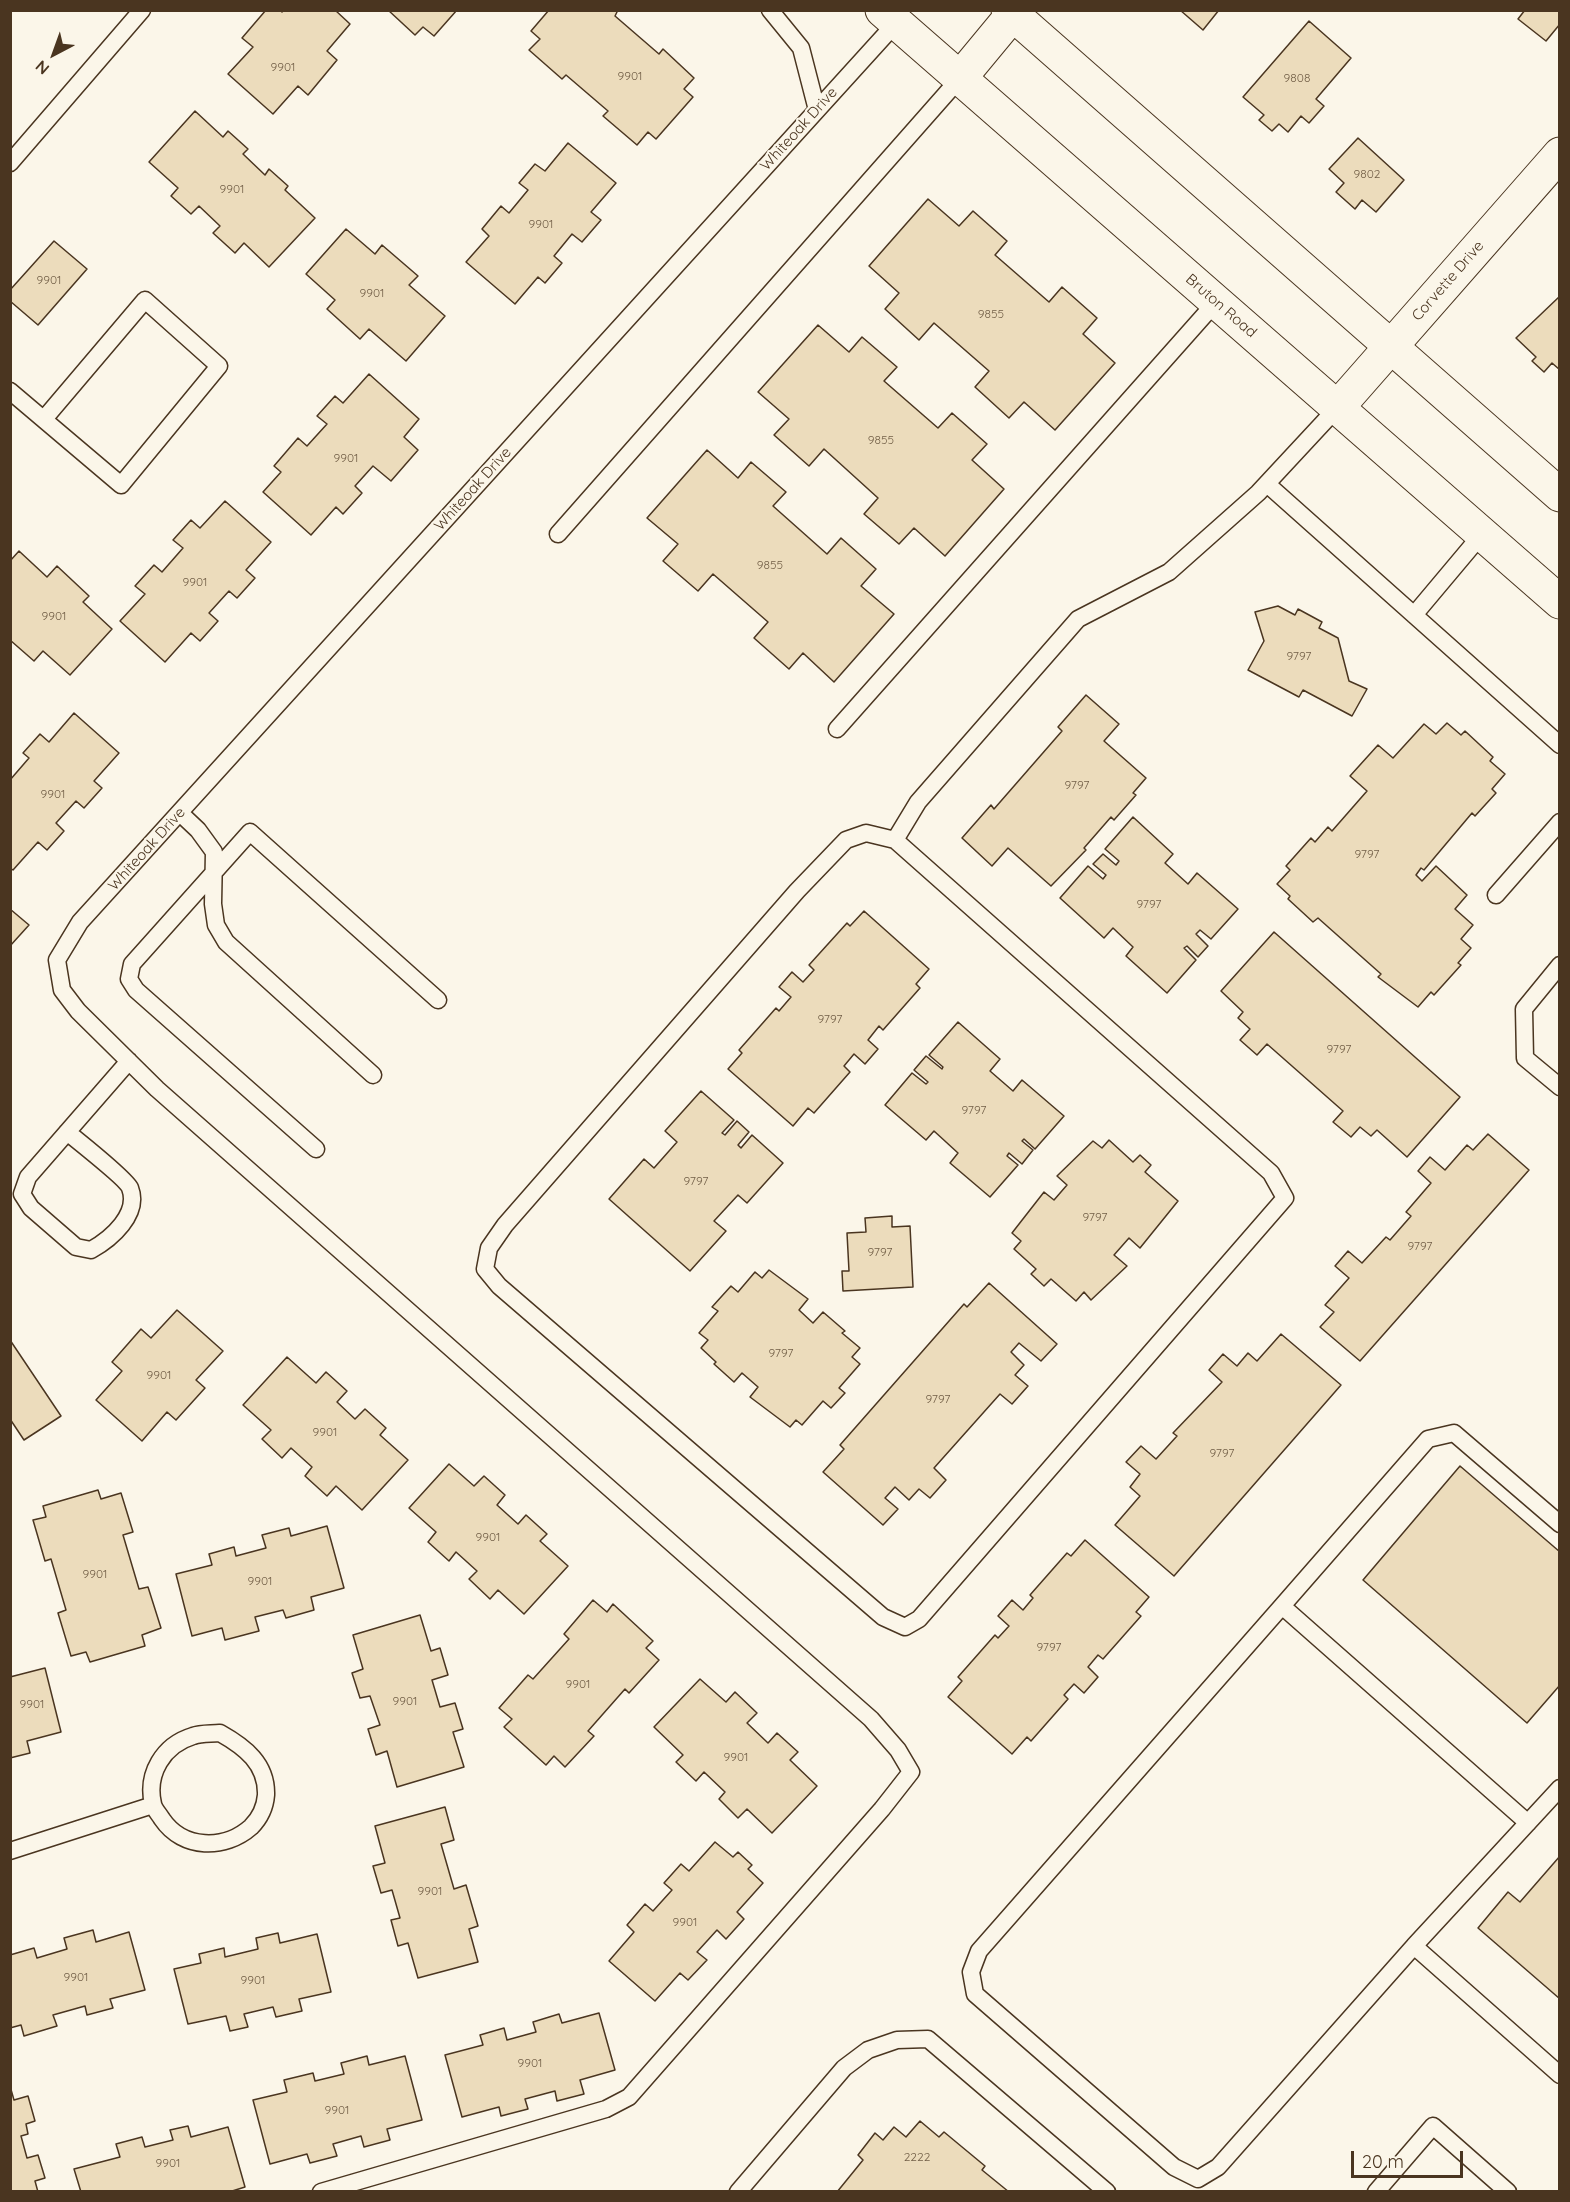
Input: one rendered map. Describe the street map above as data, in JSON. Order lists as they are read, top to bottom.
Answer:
{
  "streets": {
    "main road": ["Corvette Drive", "Bruton Road"],
    "lane": ["Whiteoak Drive"]
  },
  "crossings": [
    ["Whiteoak Drive", "Bruton Road"],
    ["Corvette Drive", "Bruton Road"]
  ],
  "house_numbers": [
    "9901",
    "9901",
    "9808",
    "9802",
    "9901",
    "9901",
    "9901",
    "9901",
    "9855",
    "9855",
    "9901",
    "9855",
    "9901",
    "9901",
    "9797",
    "9797",
    "9901",
    "9797",
    "9797",
    "9797",
    "9797",
    "9797",
    "9797",
    "9797",
    "9797",
    "9797",
    "9797",
    "9901",
    "9797",
    "9901",
    "9797",
    "9901",
    "9901",
    "9901",
    "9797",
    "9901",
    "9901",
    "9901",
    "9901",
    "9901",
    "9901",
    "9901",
    "9901",
    "9901",
    "9901",
    "2222",
    "9901"
  ],
  "scale_bar": "20 m",
  "north": "bottom left"
}
